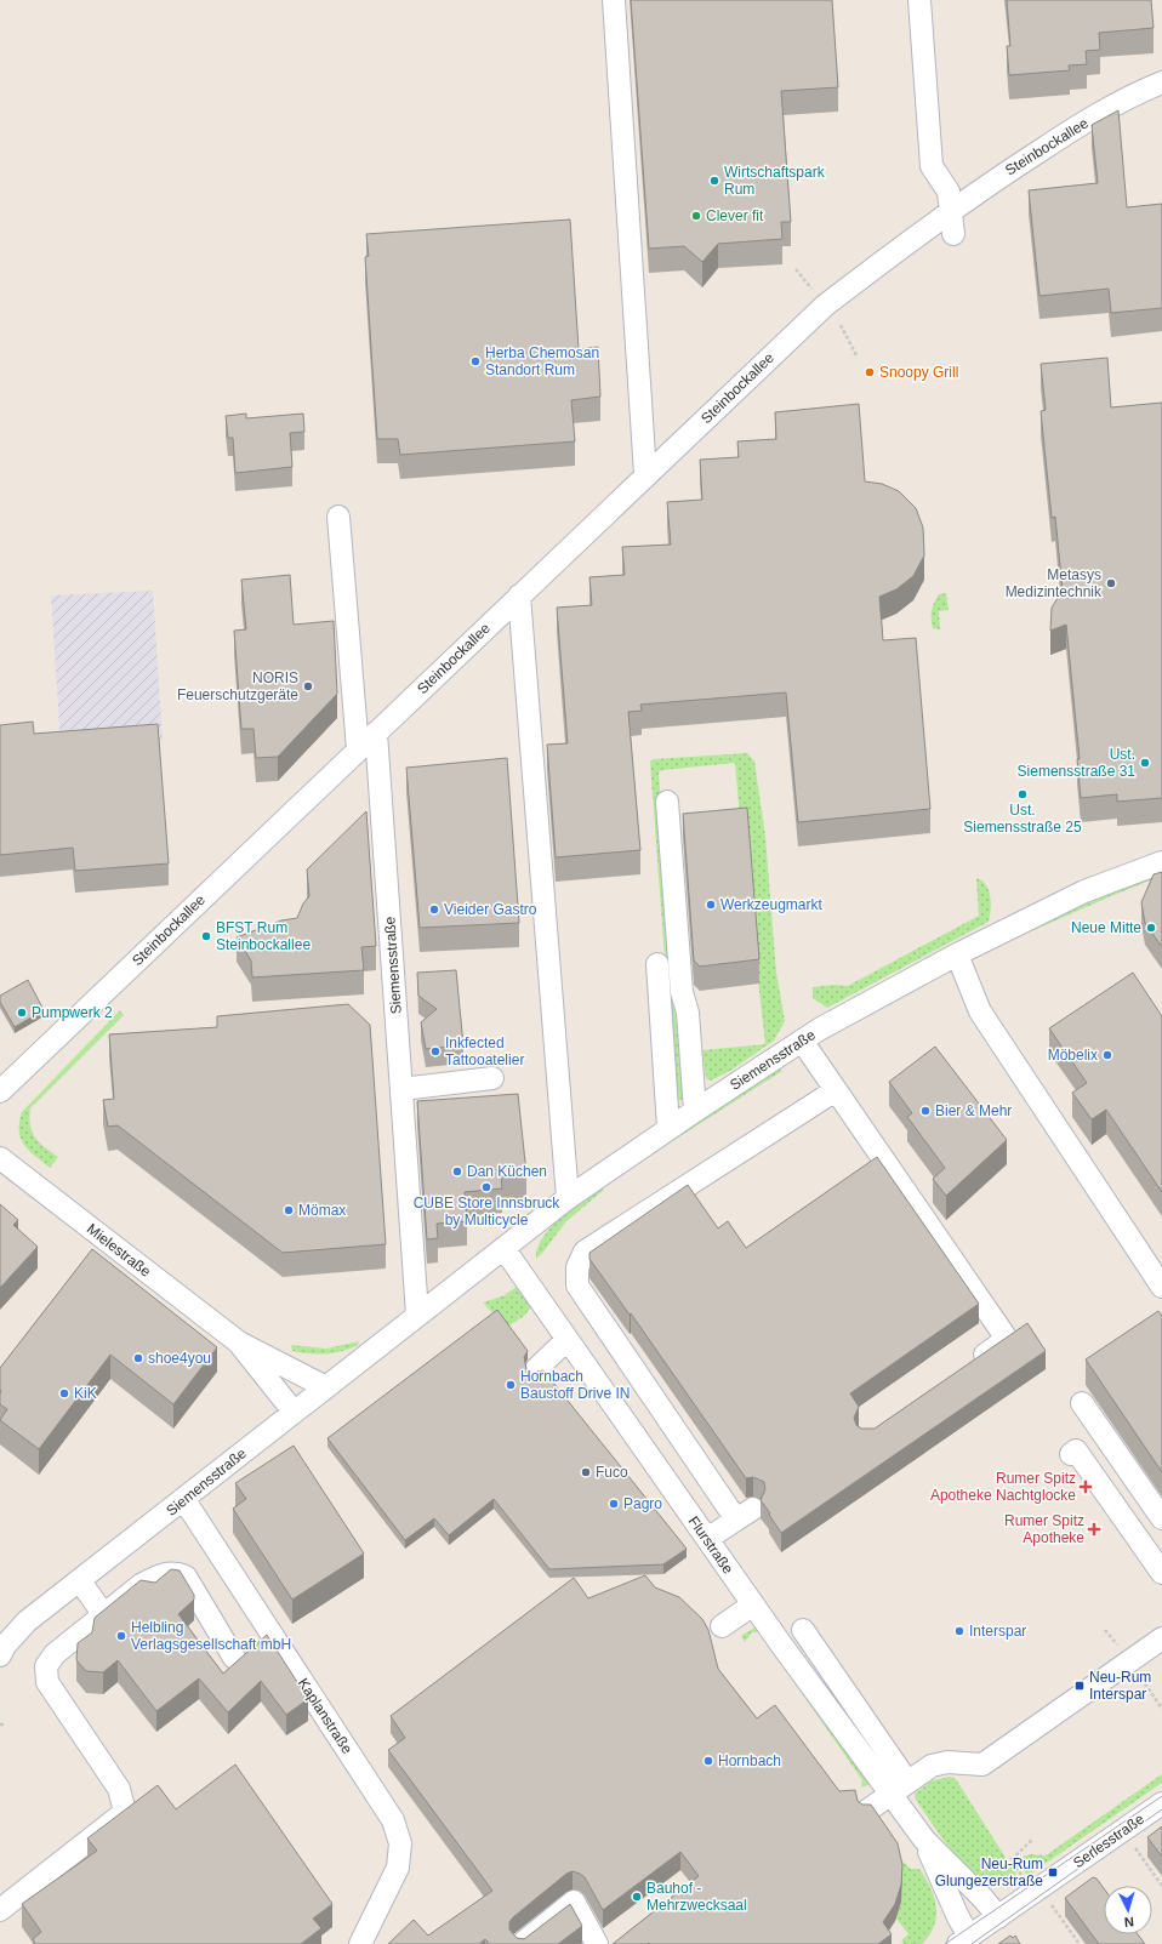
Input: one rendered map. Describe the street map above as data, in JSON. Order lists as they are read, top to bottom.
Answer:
{
  "streets": {
    "street": [
      "Steinbockallee",
      "Siemensstraße",
      "Mielestraße",
      "Flurstraße",
      "Kaplanstraße",
      "Serlesstraße"
    ]
  },
  "crossings": [
    ["Steinbockallee", "Siemensstraße"],
    ["Siemensstraße", "Mielestraße"],
    ["Siemensstraße", "Flurstraße"],
    ["Siemensstraße", "Kaplanstraße"],
    ["Flurstraße", "Serlesstraße"]
  ],
  "places": {
    "other": [
      "Wirtschaftspark Rum",
      "Clever fit",
      "Herba Chemosan Standort Rum",
      "Snoopy Grill",
      "Metasys Medizintechnik",
      "NORIS Feuerschutzgeräte",
      "Ust. Siemensstraße 31",
      "Ust. Siemensstraße 25",
      "Werkzeugmarkt",
      "Vieider Gastro",
      "Neue Mitte",
      "BFST Rum Steinbockallee",
      "Pumpwerk 2",
      "Inkfected Tattooatelier",
      "Möbelix",
      "Bier & Mehr",
      "Dan Küchen",
      "CUBE Store Innsbruck by Multicycle",
      "Mömax",
      "shoe4you",
      "Hornbach Baustoff Drive IN",
      "KiK",
      "Fuco",
      "Pagro",
      "Interspar",
      "Helbling Verlagsgesellschaft mbH",
      "Hornbach",
      "Bauhof - Mehrzwecksaal"
    ],
    "health": ["Rumer Spitz Apotheke Nachtglocke", "Rumer Spitz Apotheke"],
    "transit": ["Neu-Rum Interspar", "Neu-Rum Glungezerstraße"]
  },
  "north": "bottom"
}
